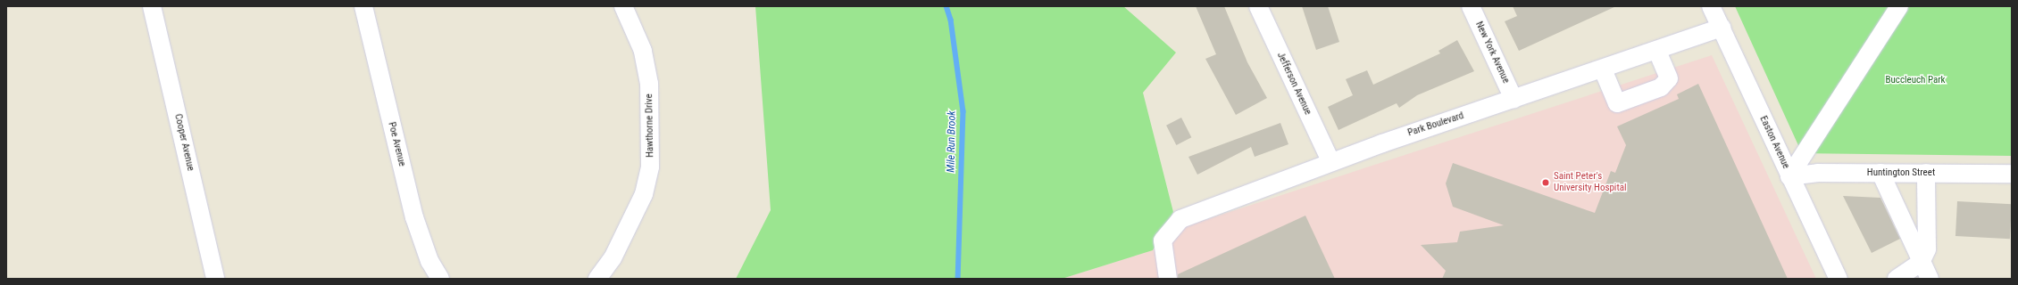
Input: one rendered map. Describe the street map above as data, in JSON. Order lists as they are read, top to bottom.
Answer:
{
  "streets": {
    "street": [
      "New York Avenue",
      "Jefferson Avenue",
      "Park Boulevard",
      "Hawthorne Drive",
      "Cooper Avenue",
      "Easton Avenue",
      "Poe Avenue",
      "Huntington Street"
    ]
  },
  "crossings": [
    ["New York Avenue", "Park Boulevard"],
    ["Jefferson Avenue", "Park Boulevard"],
    ["Park Boulevard", "Easton Avenue"],
    ["Easton Avenue", "Huntington Street"]
  ],
  "water": ["Mile Run Brook"],
  "parks": ["Buccleuch Park"],
  "places": ["Saint Peter's University Hospital"]
}
